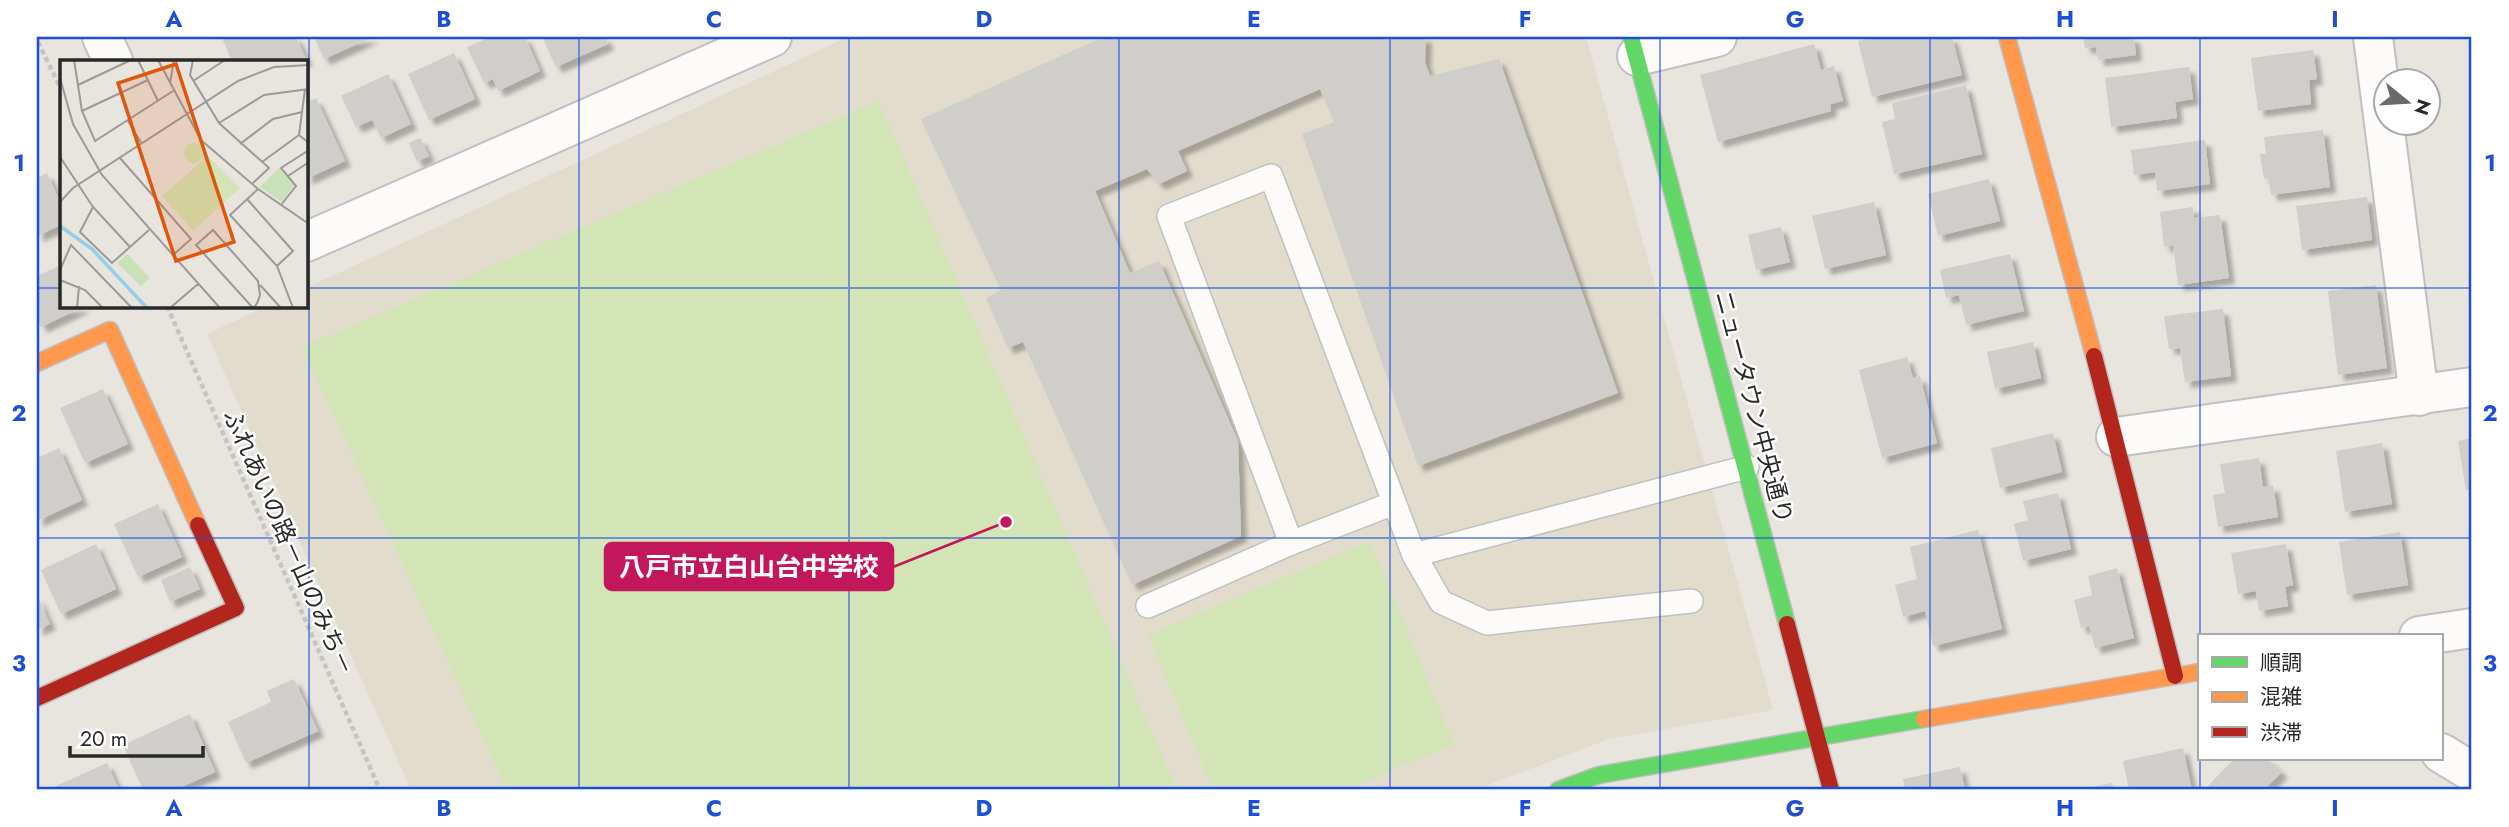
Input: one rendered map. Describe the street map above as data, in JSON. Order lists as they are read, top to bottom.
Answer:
{
  "streets": {
    "street": ["ニュータウン中央通り"],
    "path": ["ふれあいの路－山のみち－"]
  },
  "places": ["八戸市立白山台中学校"],
  "legend": ["順調", "混雑", "渋滞"],
  "scale_bar": "20 m",
  "north": "right",
  "grid": {
    "columns": [
      "A",
      "B",
      "C",
      "D",
      "E",
      "F",
      "G",
      "H",
      "I"
    ],
    "rows": ["1", "2", "3"]
  }
}
